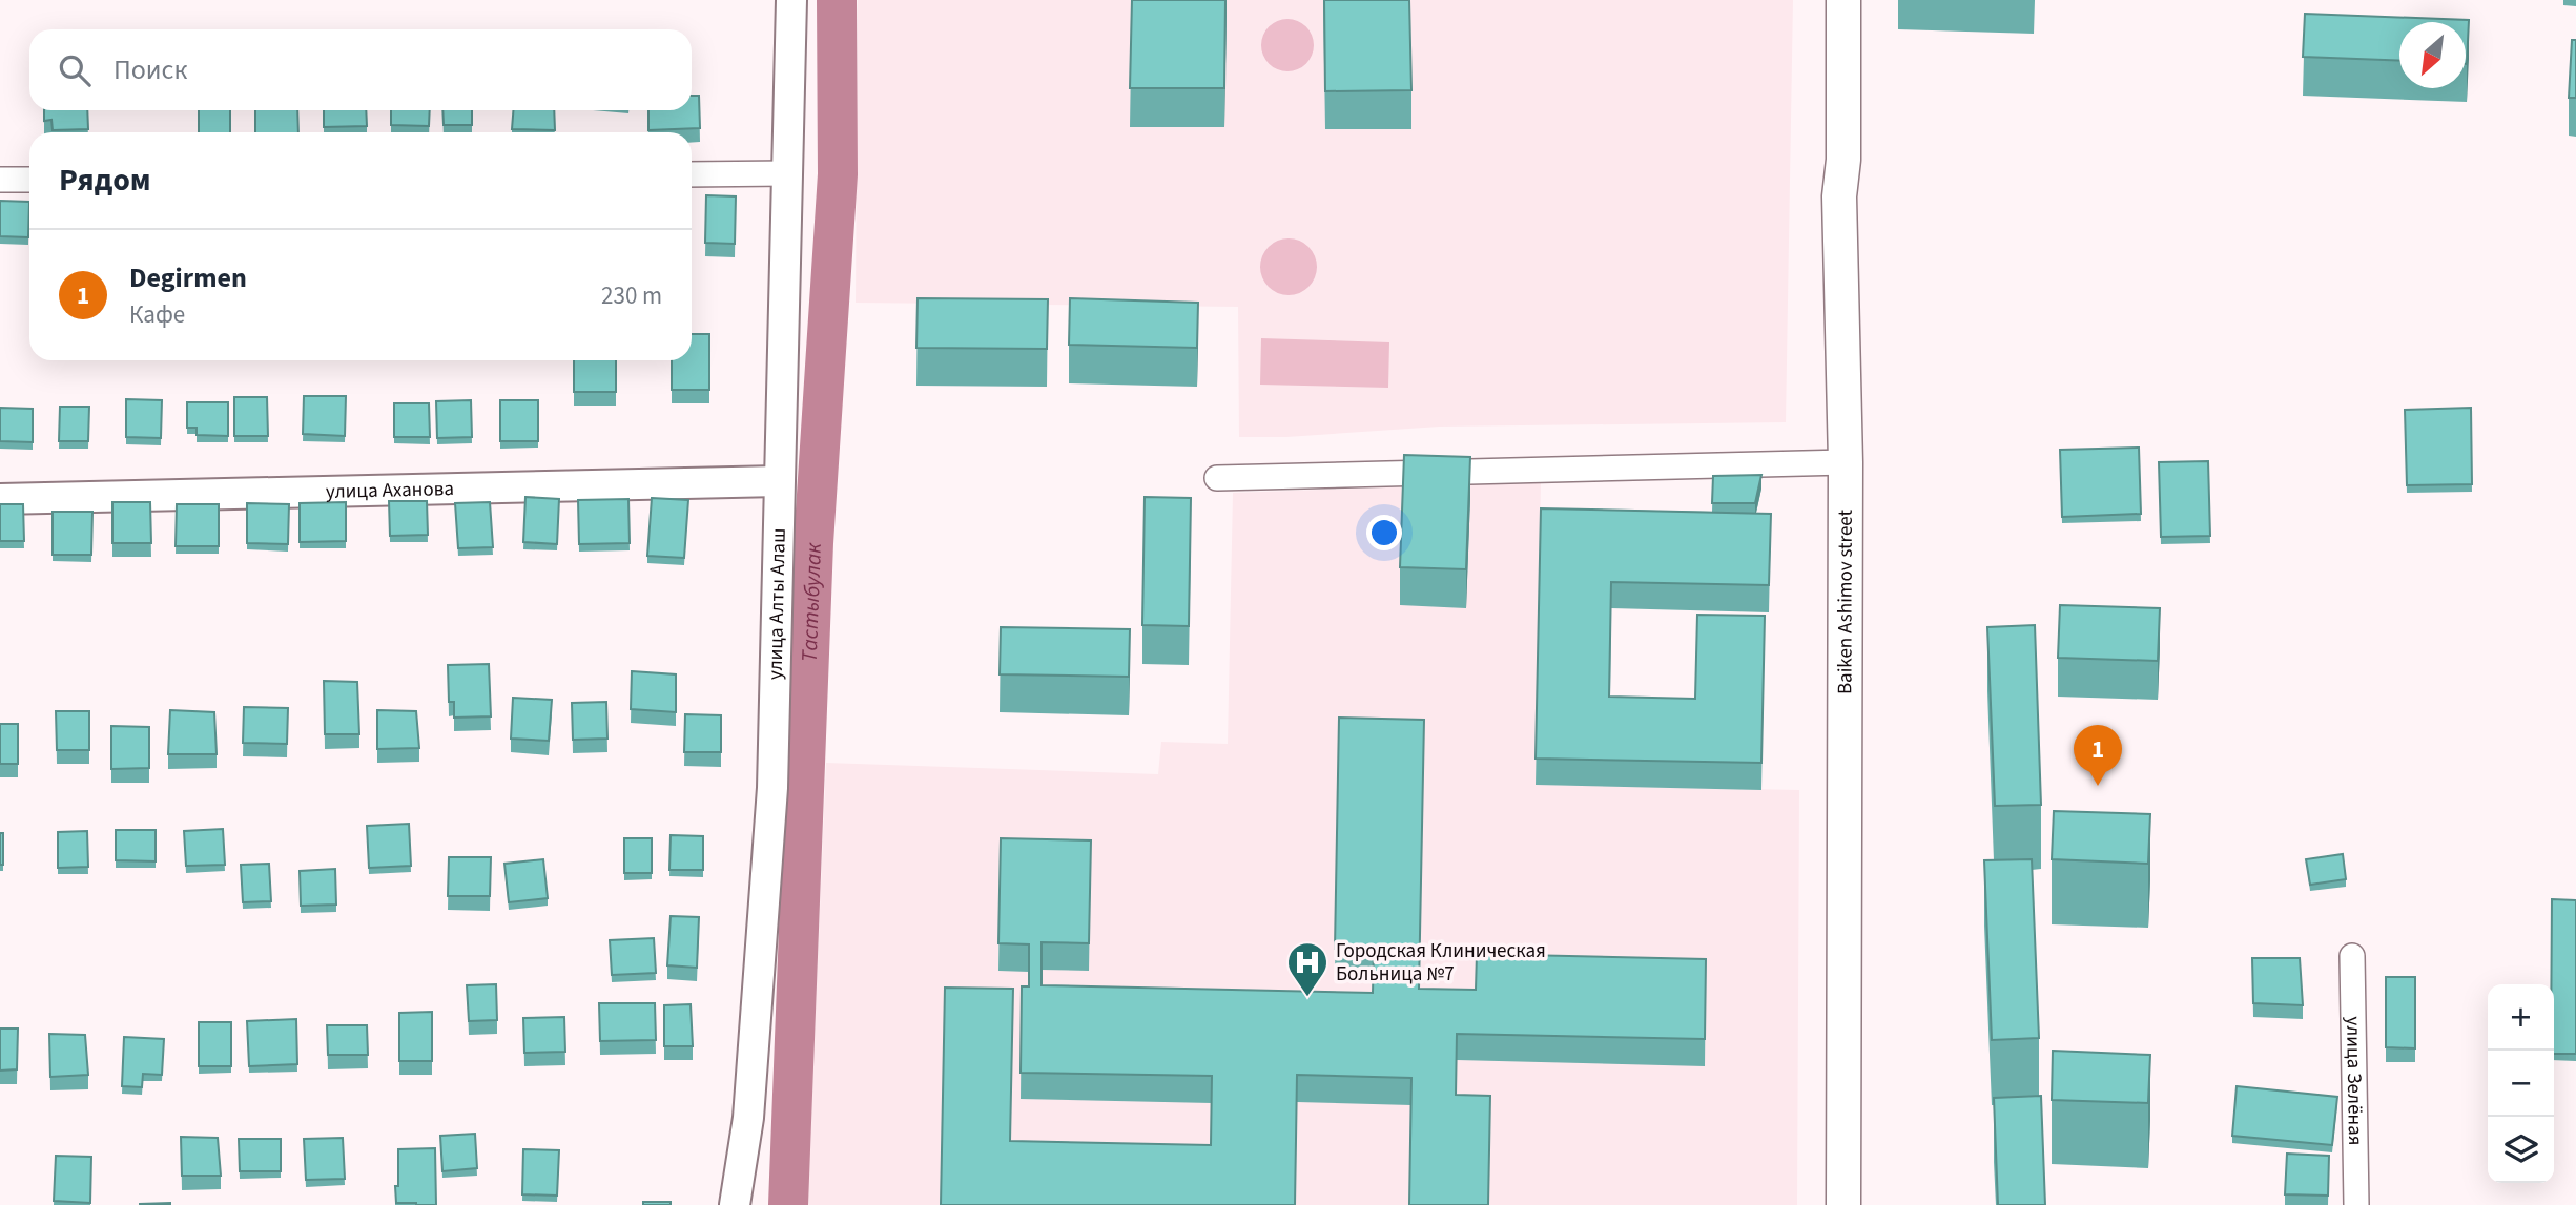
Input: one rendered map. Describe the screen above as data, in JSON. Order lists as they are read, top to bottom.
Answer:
{
  "streets": {
    "main road": ["Baiken Ashimov street"],
    "street": ["улица Аханова", "улица Алты Алаш", "улица Зелёная"]
  },
  "crossings": [
    ["улица Аханова", "улица Алты Алаш"]
  ],
  "water": ["Тастыбулак"],
  "places": {
    "hospital": ["Городская Клиническая Больница №7"]
  },
  "north": "bottom left",
  "page": {
    "search": "Поиск",
    "heading": "Рядом",
    "list": [
      {
        "mark": "1",
        "name": "Degirmen",
        "note": "Кафе",
        "value": "230 m"
      }
    ],
    "pins": "1",
    "map_buttons": ["+", "−"]
  }
}
